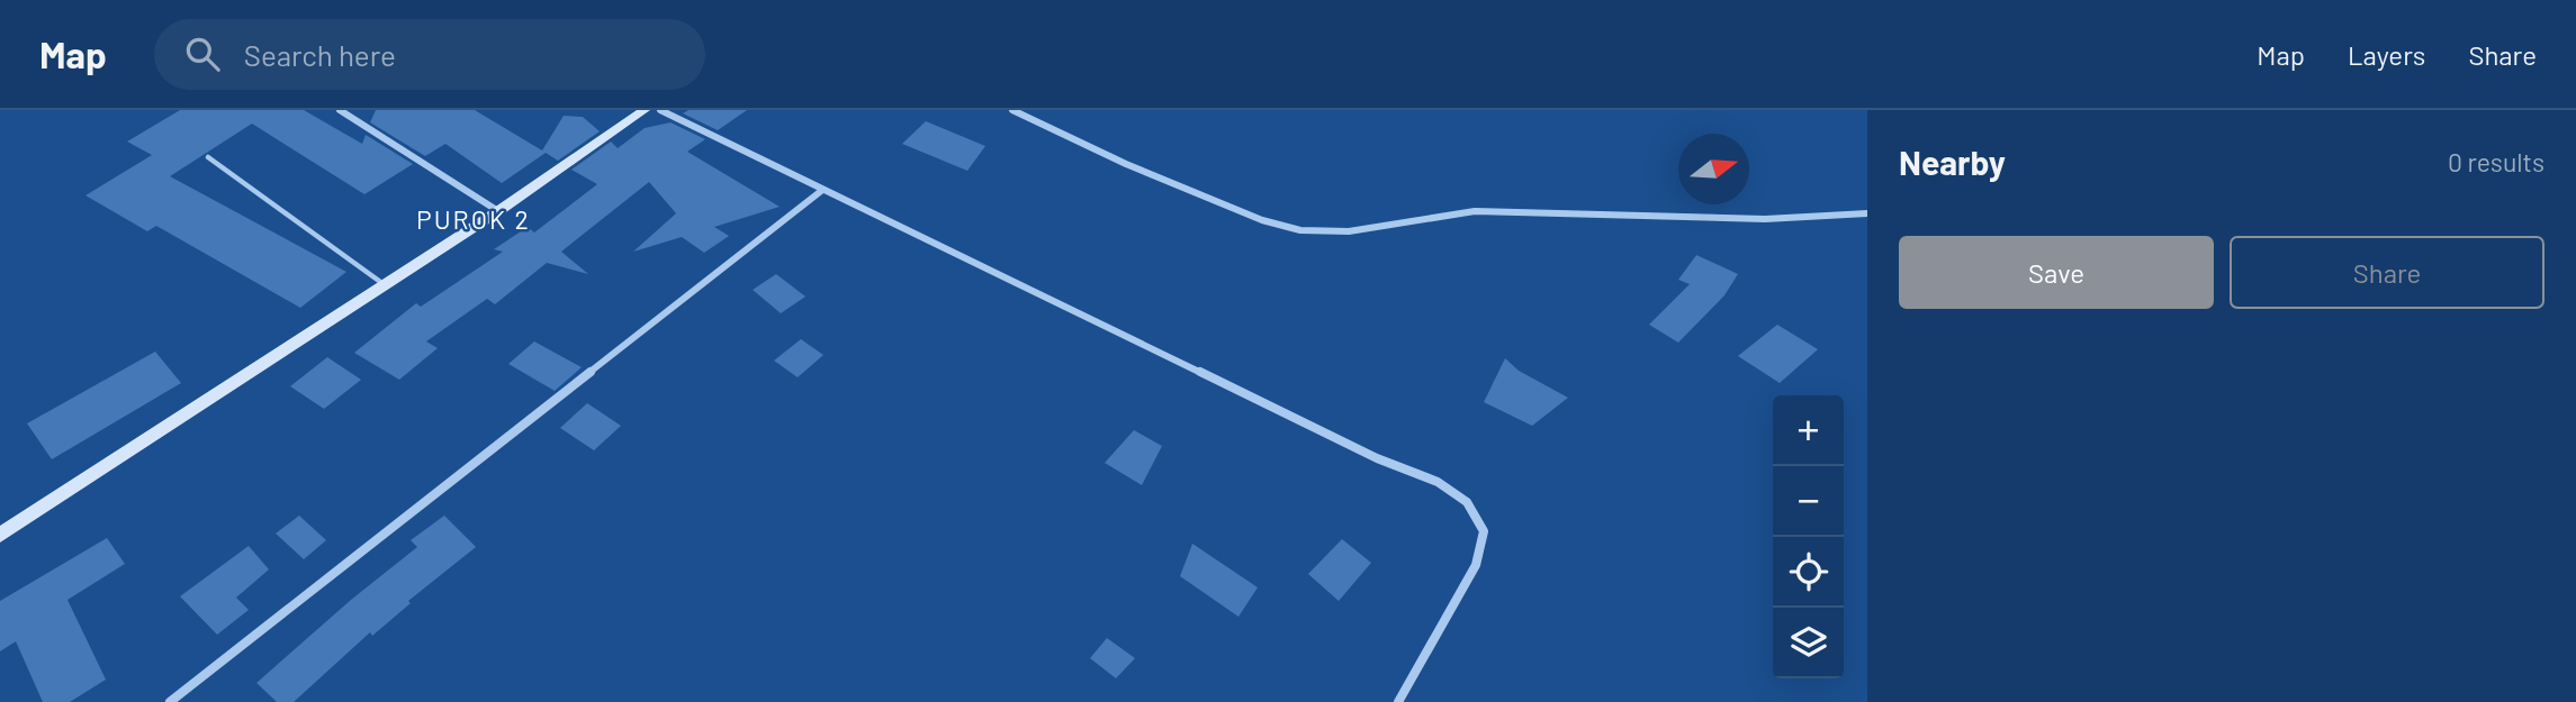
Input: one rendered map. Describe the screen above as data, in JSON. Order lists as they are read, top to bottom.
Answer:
{
  "districts": ["PUROK 2"],
  "north": "right",
  "page": {
    "header": "Map",
    "search": "Search here",
    "nav": ["Map", "Layers", "Share"],
    "heading": ["Nearby", "0 results"],
    "buttons": ["Save", "Share"],
    "map_buttons": ["+", "−"]
  }
}
